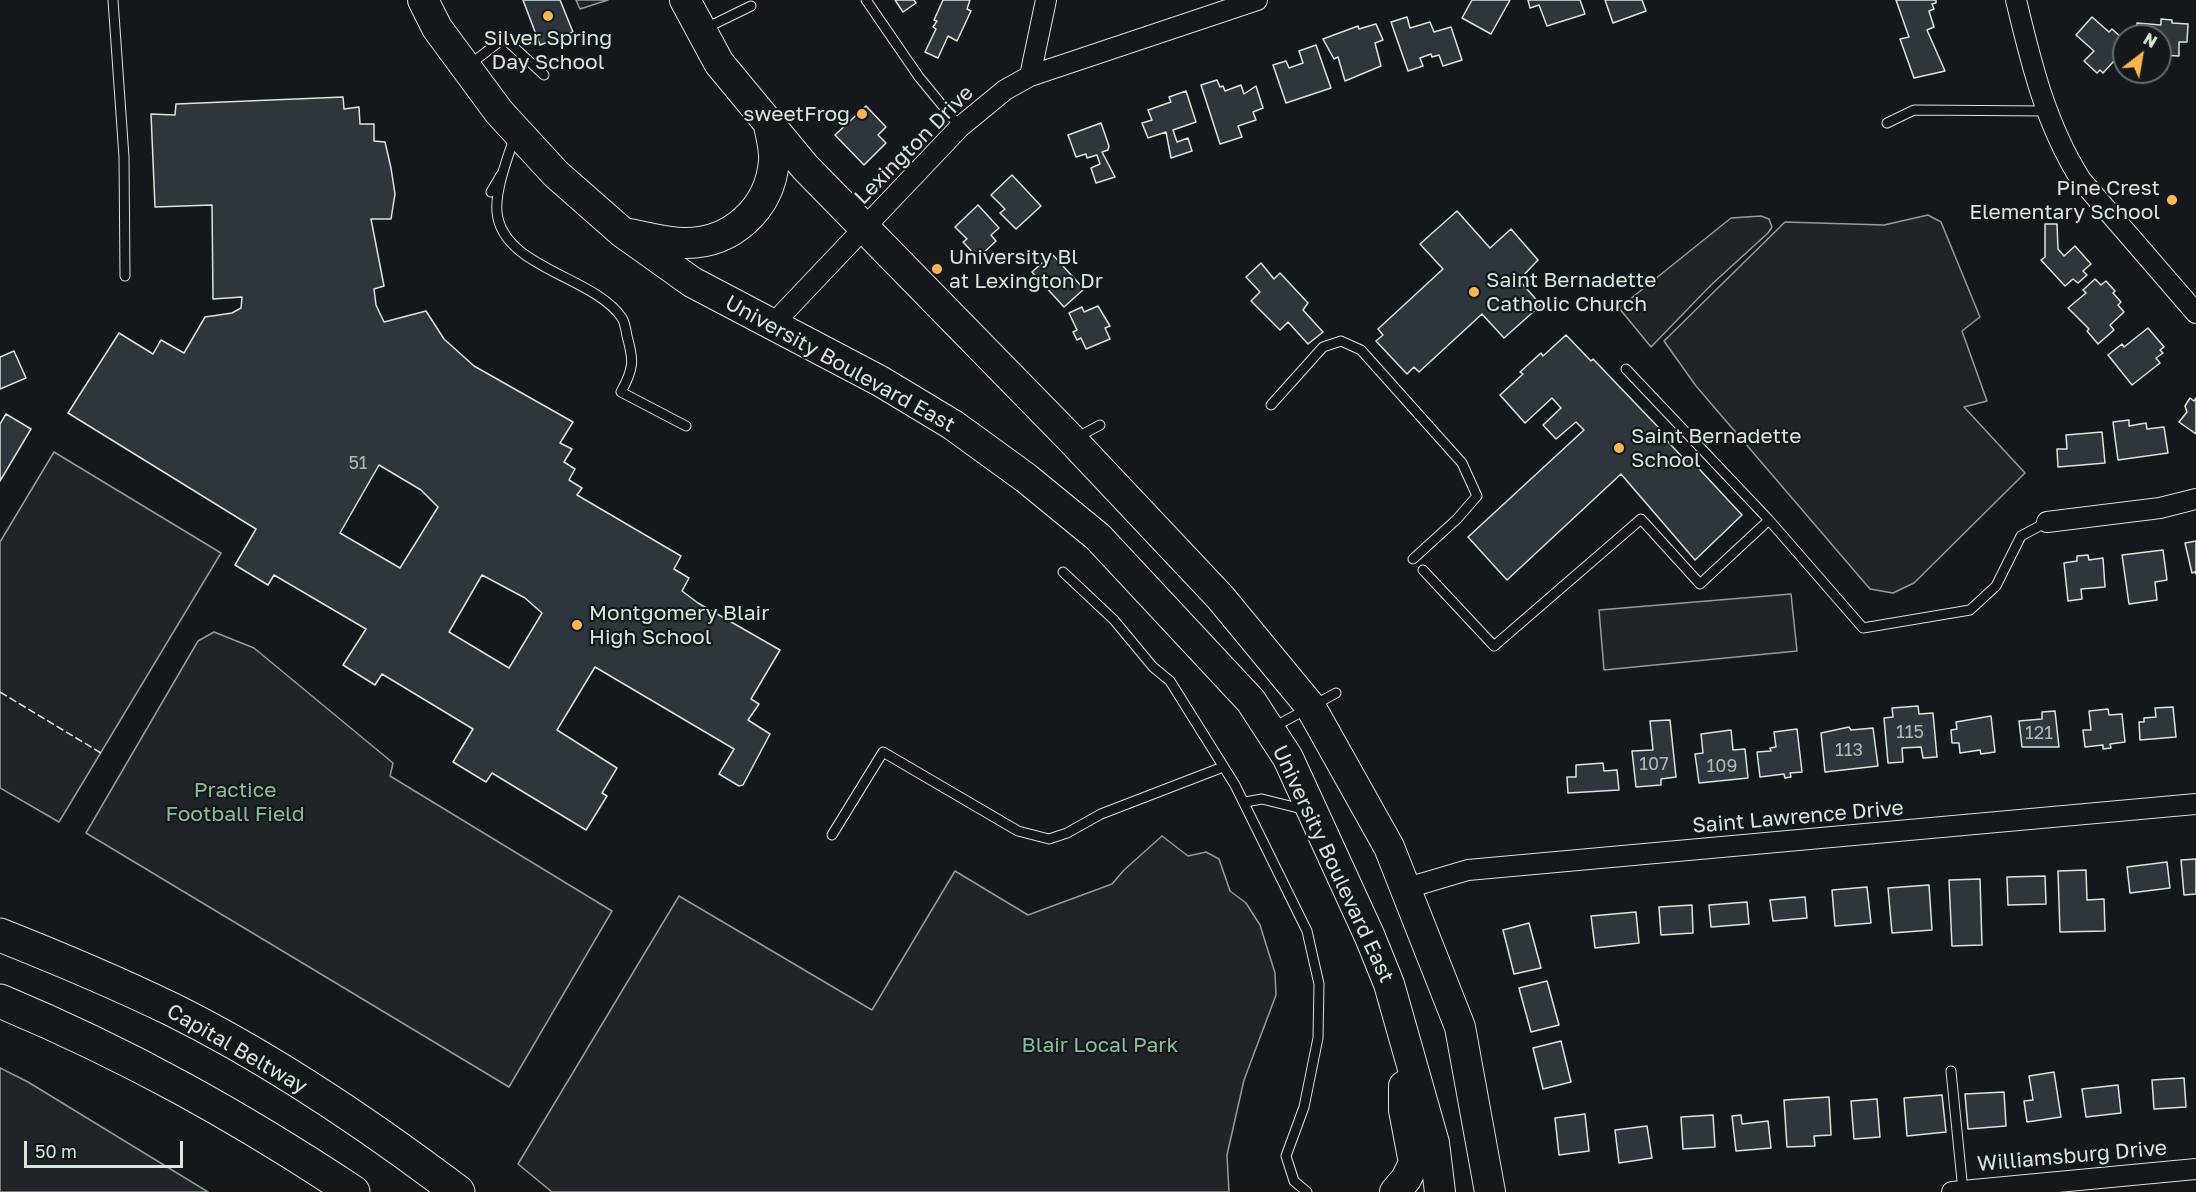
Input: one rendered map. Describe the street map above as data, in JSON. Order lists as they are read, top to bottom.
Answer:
{
  "streets": {
    "highway": ["Capital Beltway"],
    "main road": ["University Boulevard East"],
    "street": ["Lexington Drive", "Saint Lawrence Drive", "Williamsburg Drive"]
  },
  "crossings": [
    ["Lexington Drive", "University Boulevard East"]
  ],
  "parks": ["Practice Football Field", "Blair Local Park"],
  "places": [
    "Silver Spring Day School",
    "sweetFrog",
    "Pine Crest Elementary School",
    "University Bl at Lexington Dr",
    "Saint Bernadette Catholic Church",
    "Saint Bernadette School",
    "Montgomery Blair High School"
  ],
  "house_numbers": [
    "51",
    "115",
    "121",
    "113",
    "107",
    "109"
  ],
  "scale_bar": "50 m",
  "north": "top right"
}
